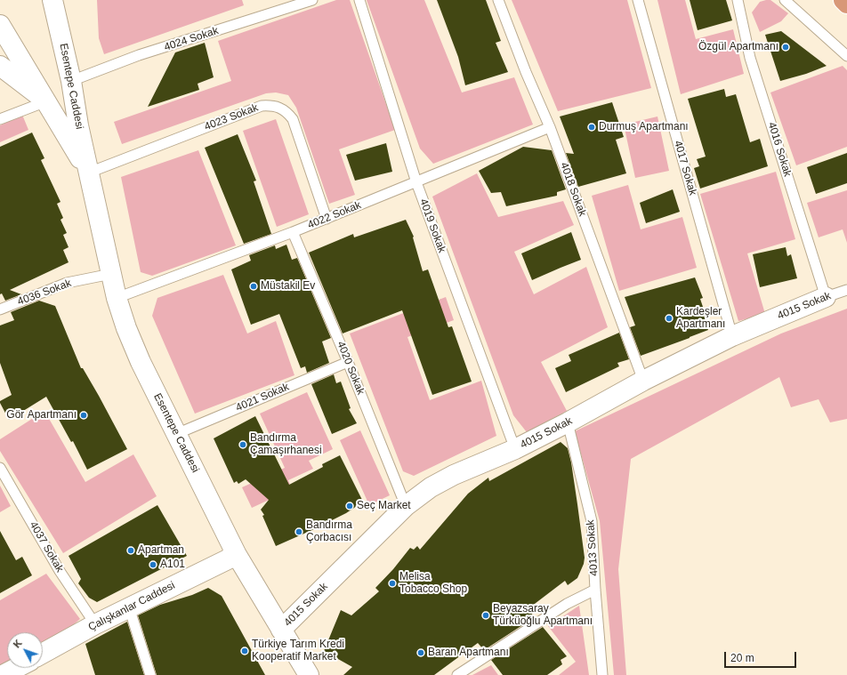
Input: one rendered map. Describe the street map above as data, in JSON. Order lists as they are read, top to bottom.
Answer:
{
  "streets": {
    "street": ["Esentepe Caddesi", "4015 Sokak", "Çalışkanlar Caddesi"],
    "lane": [
      "4024 Sokak",
      "4023 Sokak",
      "4016 Sokak",
      "4017 Sokak",
      "4018 Sokak",
      "4022 Sokak",
      "4019 Sokak",
      "4036 Sokak",
      "4020 Sokak",
      "4021 Sokak",
      "4037 Sokak",
      "4013 Sokak"
    ]
  },
  "crossings": [
    ["4024 Sokak", "Esentepe Caddesi"],
    ["Esentepe Caddesi", "4023 Sokak"],
    ["Esentepe Caddesi", "4022 Sokak"],
    ["Esentepe Caddesi", "4036 Sokak"],
    ["Esentepe Caddesi", "4015 Sokak"],
    ["Esentepe Caddesi", "4021 Sokak"],
    ["Esentepe Caddesi", "Çalışkanlar Caddesi"],
    ["4023 Sokak", "4022 Sokak"],
    ["4016 Sokak", "4015 Sokak"],
    ["4017 Sokak", "4015 Sokak"],
    ["4018 Sokak", "4022 Sokak"],
    ["4018 Sokak", "4015 Sokak"],
    ["4022 Sokak", "4019 Sokak"],
    ["4022 Sokak", "4020 Sokak"],
    ["4019 Sokak", "4015 Sokak"],
    ["4015 Sokak", "4020 Sokak"],
    ["4015 Sokak", "4013 Sokak"],
    ["4020 Sokak", "4021 Sokak"],
    ["4037 Sokak", "Çalışkanlar Caddesi"]
  ],
  "places": [
    "Özgül Apartmanı",
    "Durmuş Apartmanı",
    "Müstakil Ev",
    "Kardeşler Apartmanı",
    "Gör Apartmanı",
    "Bandırma Çamaşırhanesi",
    "Seç Market",
    "Bandırma Çorbacısı",
    "Apartman",
    "A101",
    "Melisa Tobacco Shop",
    "Beyazsaray Türküoğlu Apartmanı",
    "Türkiye Tarım Kredi Kooperatif Market",
    "Baran Apartmanı"
  ],
  "scale_bar": "20 m",
  "north": "top left"
}
